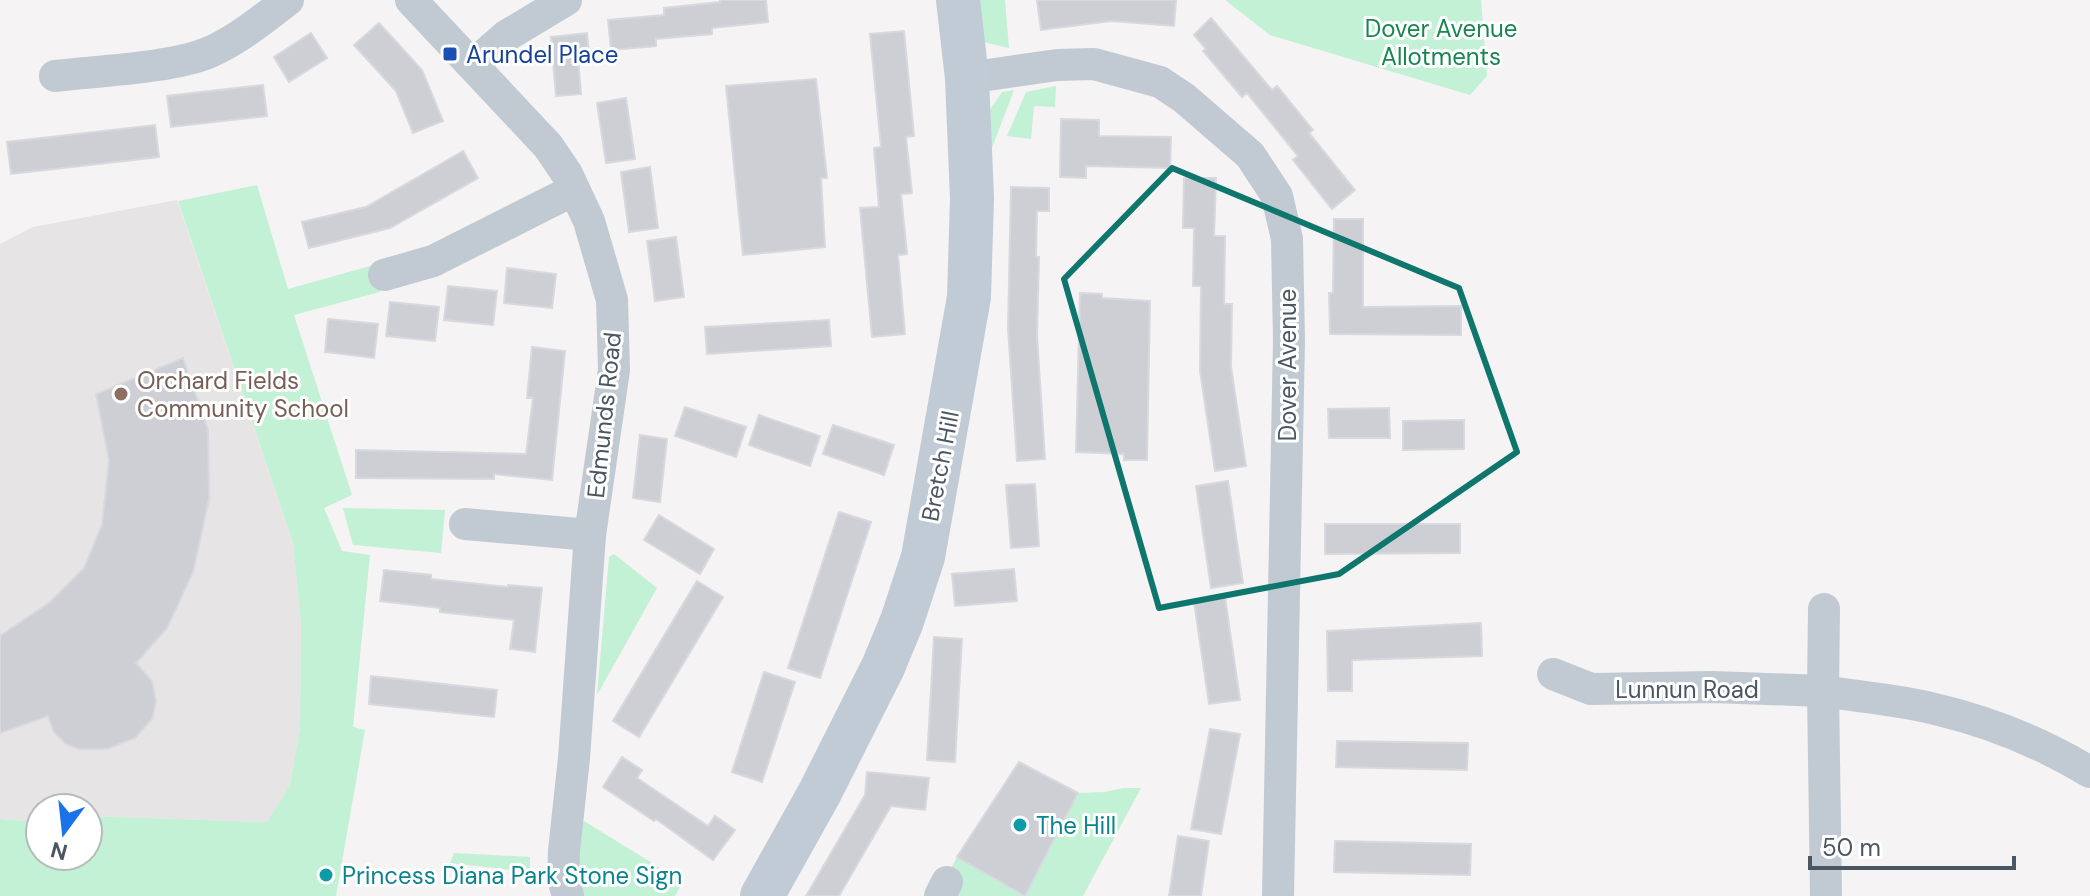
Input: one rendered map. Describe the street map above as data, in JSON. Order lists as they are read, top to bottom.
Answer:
{
  "streets": {
    "street": [
      "Dover Avenue",
      "Edmunds Road",
      "Bretch Hill",
      "Lunnun Road"
    ]
  },
  "crossings": [
    ["Dover Avenue", "Bretch Hill"]
  ],
  "parks": ["Dover Avenue Allotments"],
  "places": {
    "transit": ["Arundel Place"],
    "other": ["Orchard Fields Community School", "The Hill", "Princess Diana Park Stone Sign"]
  },
  "scale_bar": "50 m",
  "north": "bottom"
}
